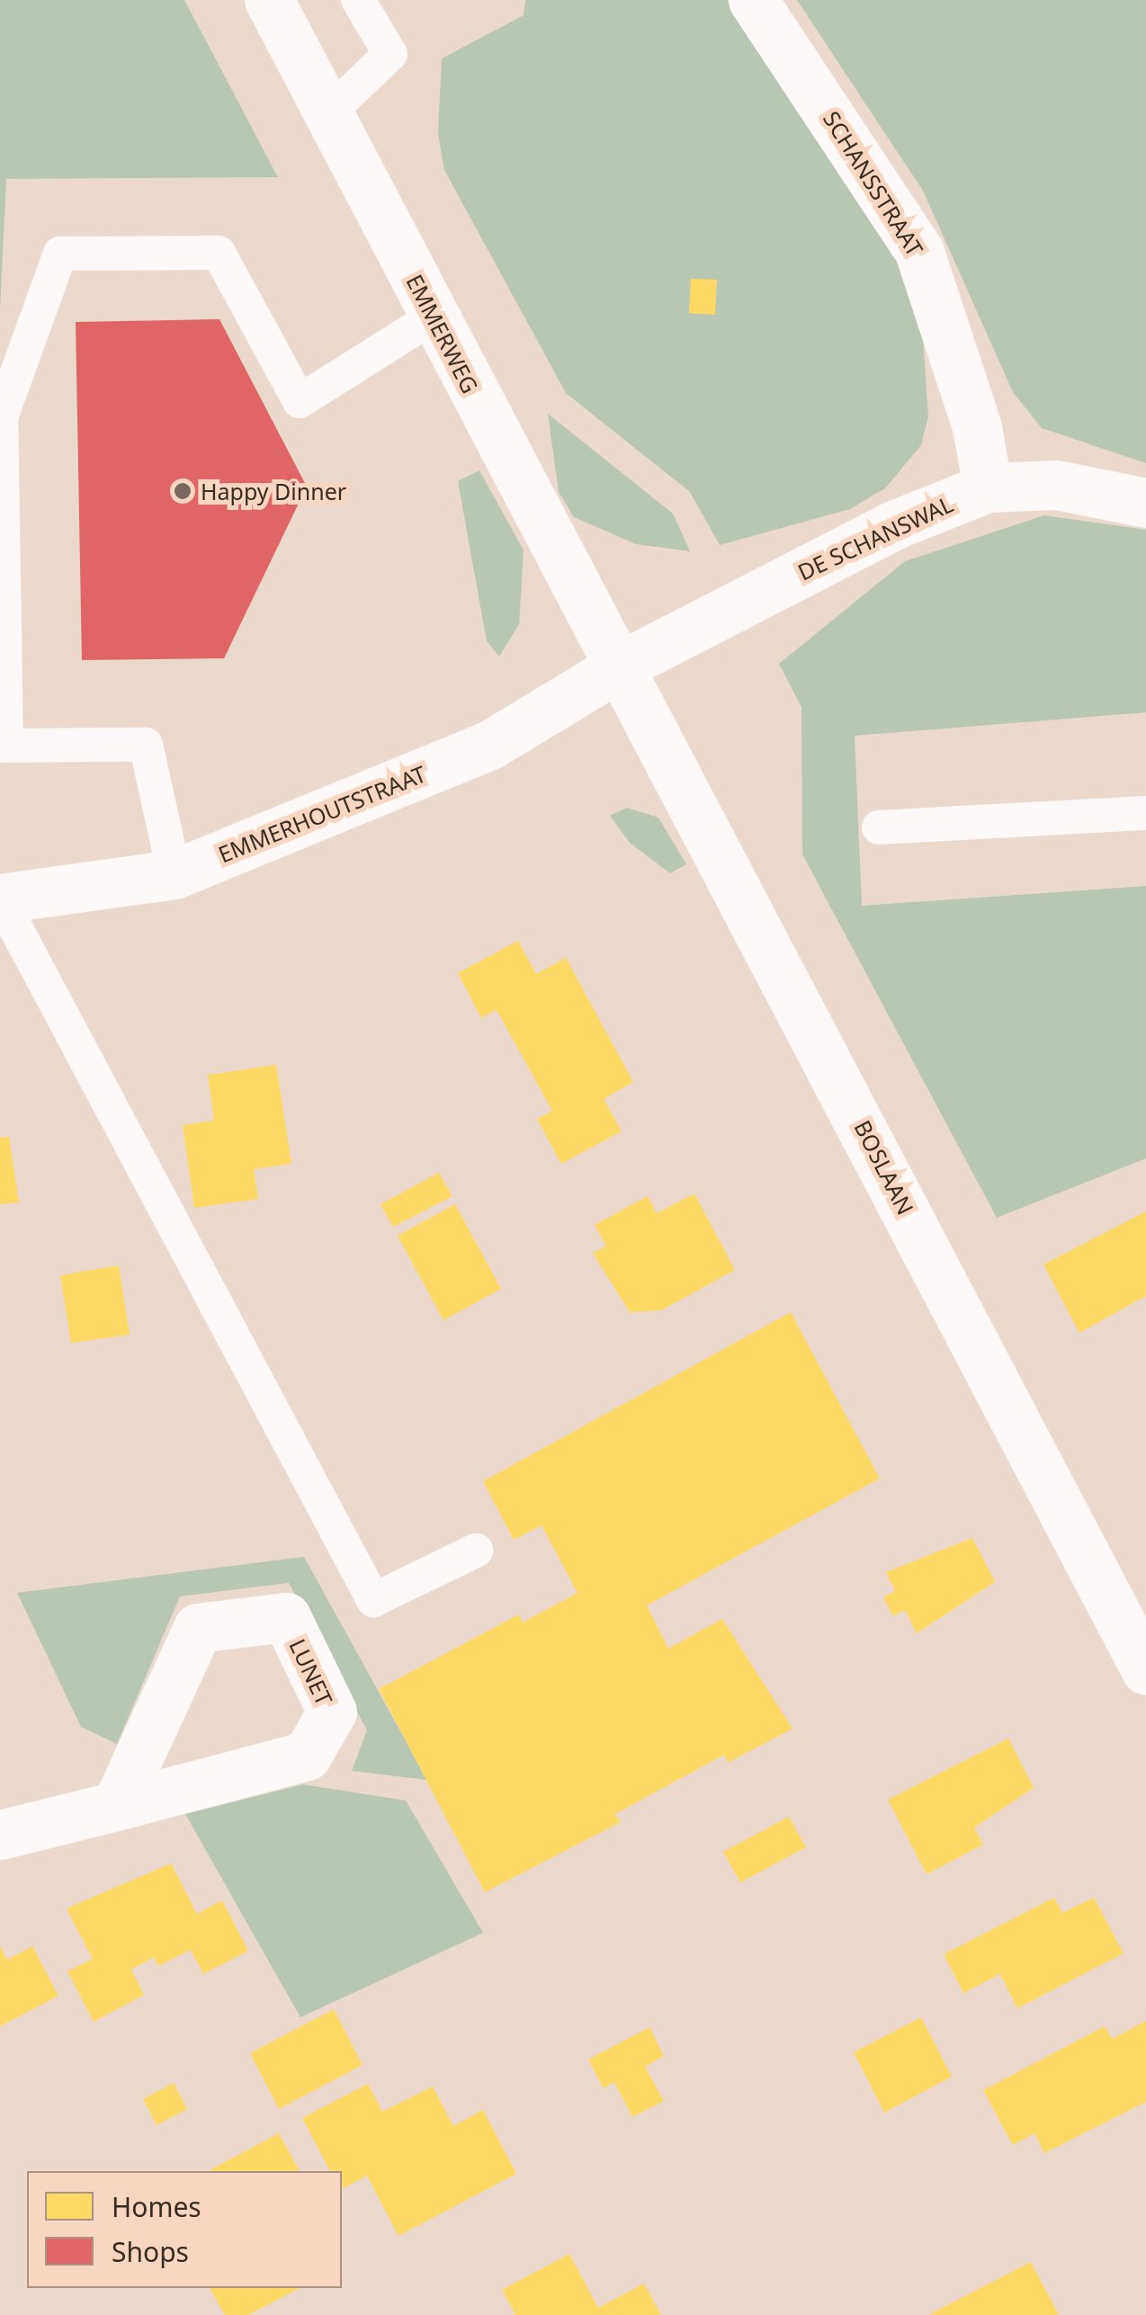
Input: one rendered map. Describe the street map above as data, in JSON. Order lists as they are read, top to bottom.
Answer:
{
  "streets": {
    "street": [
      "SCHANSSTRAAT",
      "EMMERWEG",
      "DE SCHANSWAL",
      "EMMERHOUTSTRAAT",
      "BOSLAAN",
      "LUNET"
    ]
  },
  "crossings": [
    ["SCHANSSTRAAT", "DE SCHANSWAL"],
    ["EMMERWEG", "DE SCHANSWAL"],
    ["EMMERWEG", "EMMERHOUTSTRAAT"],
    ["EMMERWEG", "BOSLAAN"],
    ["DE SCHANSWAL", "EMMERHOUTSTRAAT"],
    ["DE SCHANSWAL", "BOSLAAN"],
    ["EMMERHOUTSTRAAT", "BOSLAAN"]
  ],
  "places": ["Happy Dinner"],
  "legend": ["Homes", "Shops"]
}
